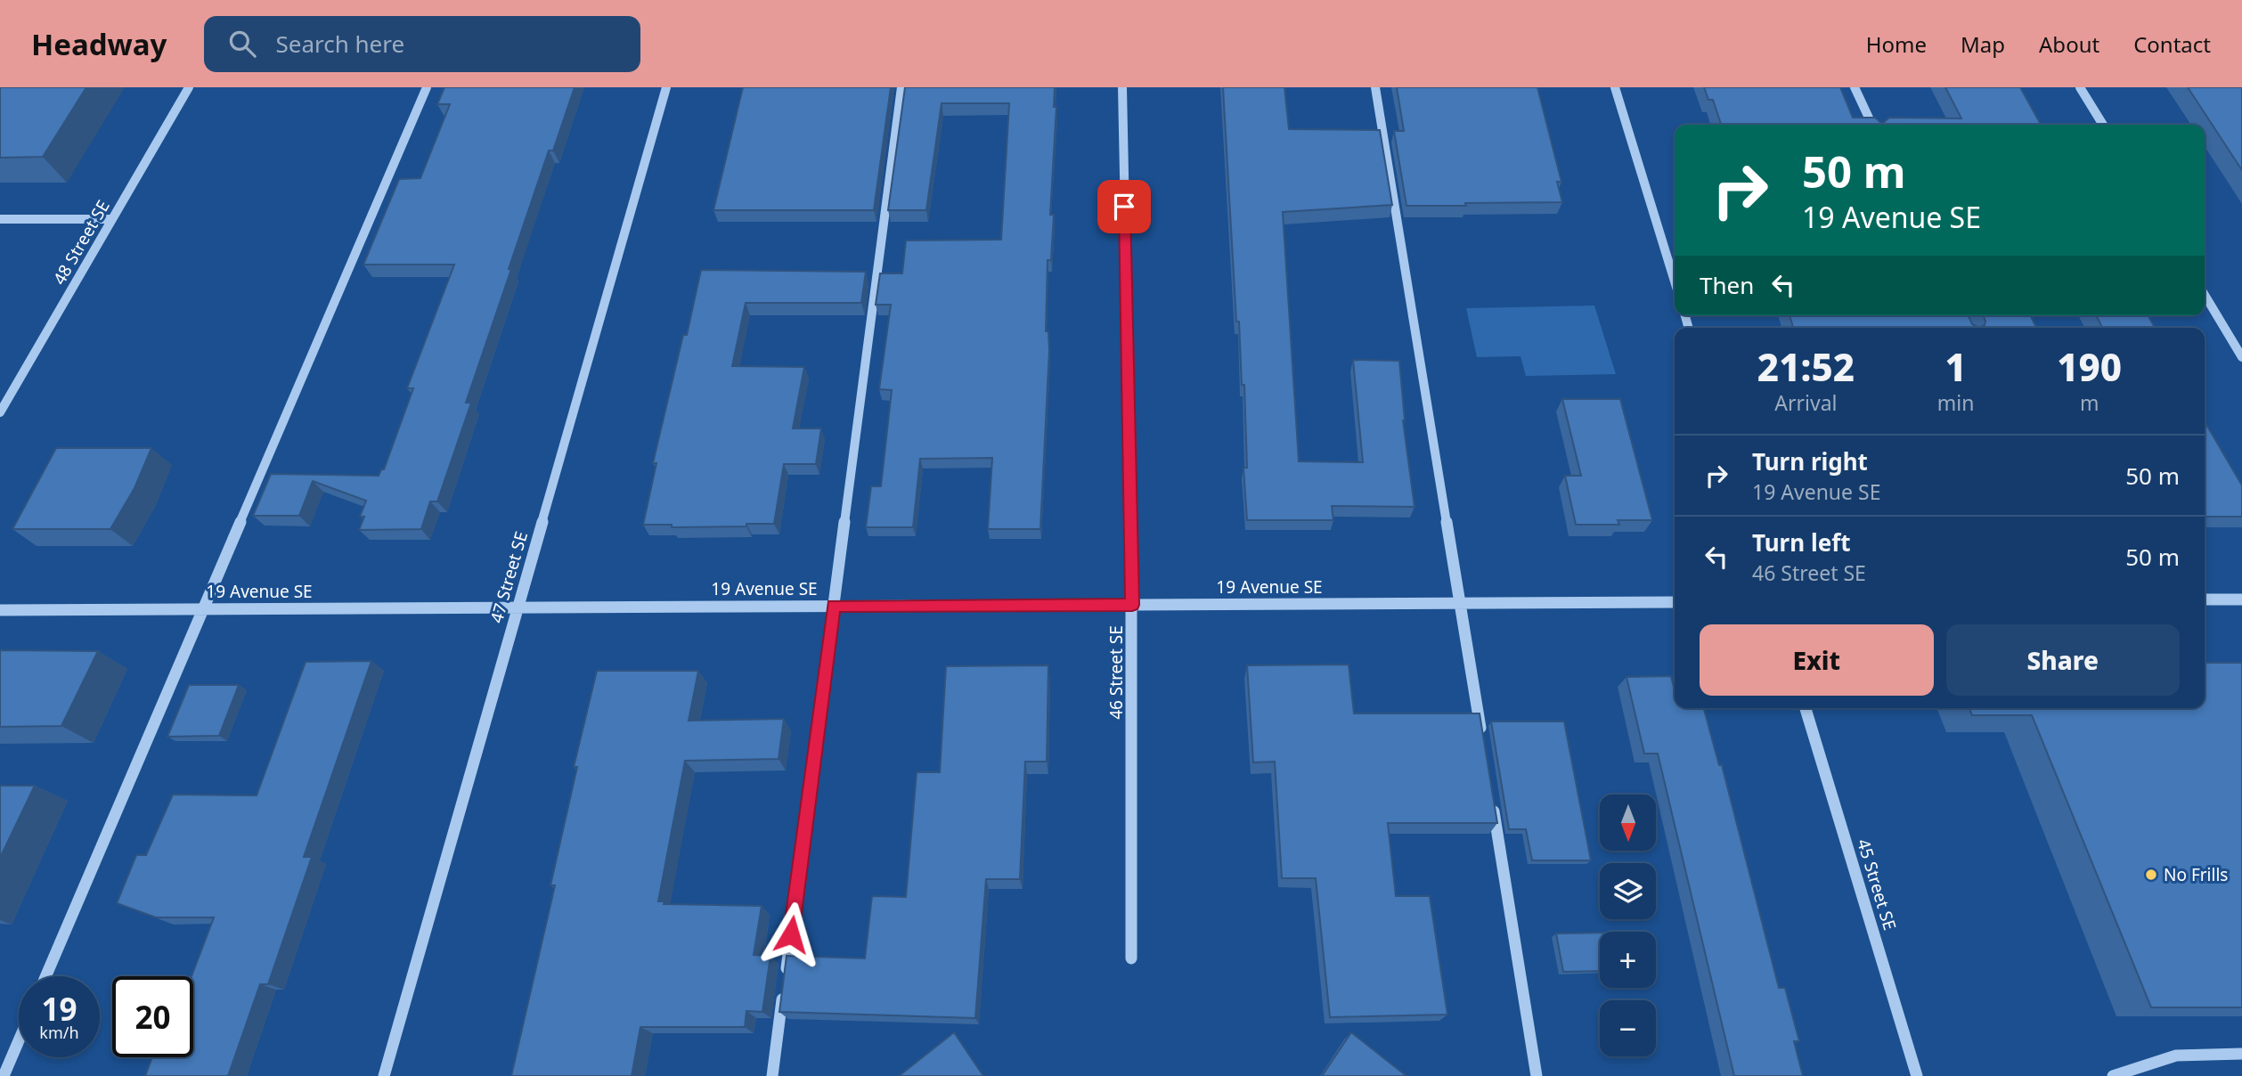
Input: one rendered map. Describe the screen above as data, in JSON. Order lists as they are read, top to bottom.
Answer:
{
  "streets": {
    "street": [
      "48 Street SE",
      "47 Street SE",
      "19 Avenue SE",
      "46 Street SE",
      "45 Street SE"
    ]
  },
  "crossings": [
    ["47 Street SE", "19 Avenue SE"],
    ["19 Avenue SE", "46 Street SE"]
  ],
  "places": ["No Frills"],
  "north": "bottom",
  "page": {
    "header": "Headway",
    "search": "Search here",
    "nav": [
      "Home",
      "Map",
      "About",
      "Contact"
    ],
    "turn": ["50 m", "19 Avenue SE"],
    "then": "Then",
    "eta": [
      "21:52",
      "Arrival",
      "1",
      "min",
      "190",
      "m"
    ],
    "list": [
      {
        "name": "Turn right",
        "note": "19 Avenue SE",
        "value": "50 m"
      },
      {
        "name": "Turn left",
        "note": "46 Street SE",
        "value": "50 m"
      }
    ],
    "buttons": ["Exit", "Share"],
    "map_buttons": ["+", "−"],
    "speed": "19 km/h",
    "limit": "20"
  }
}
